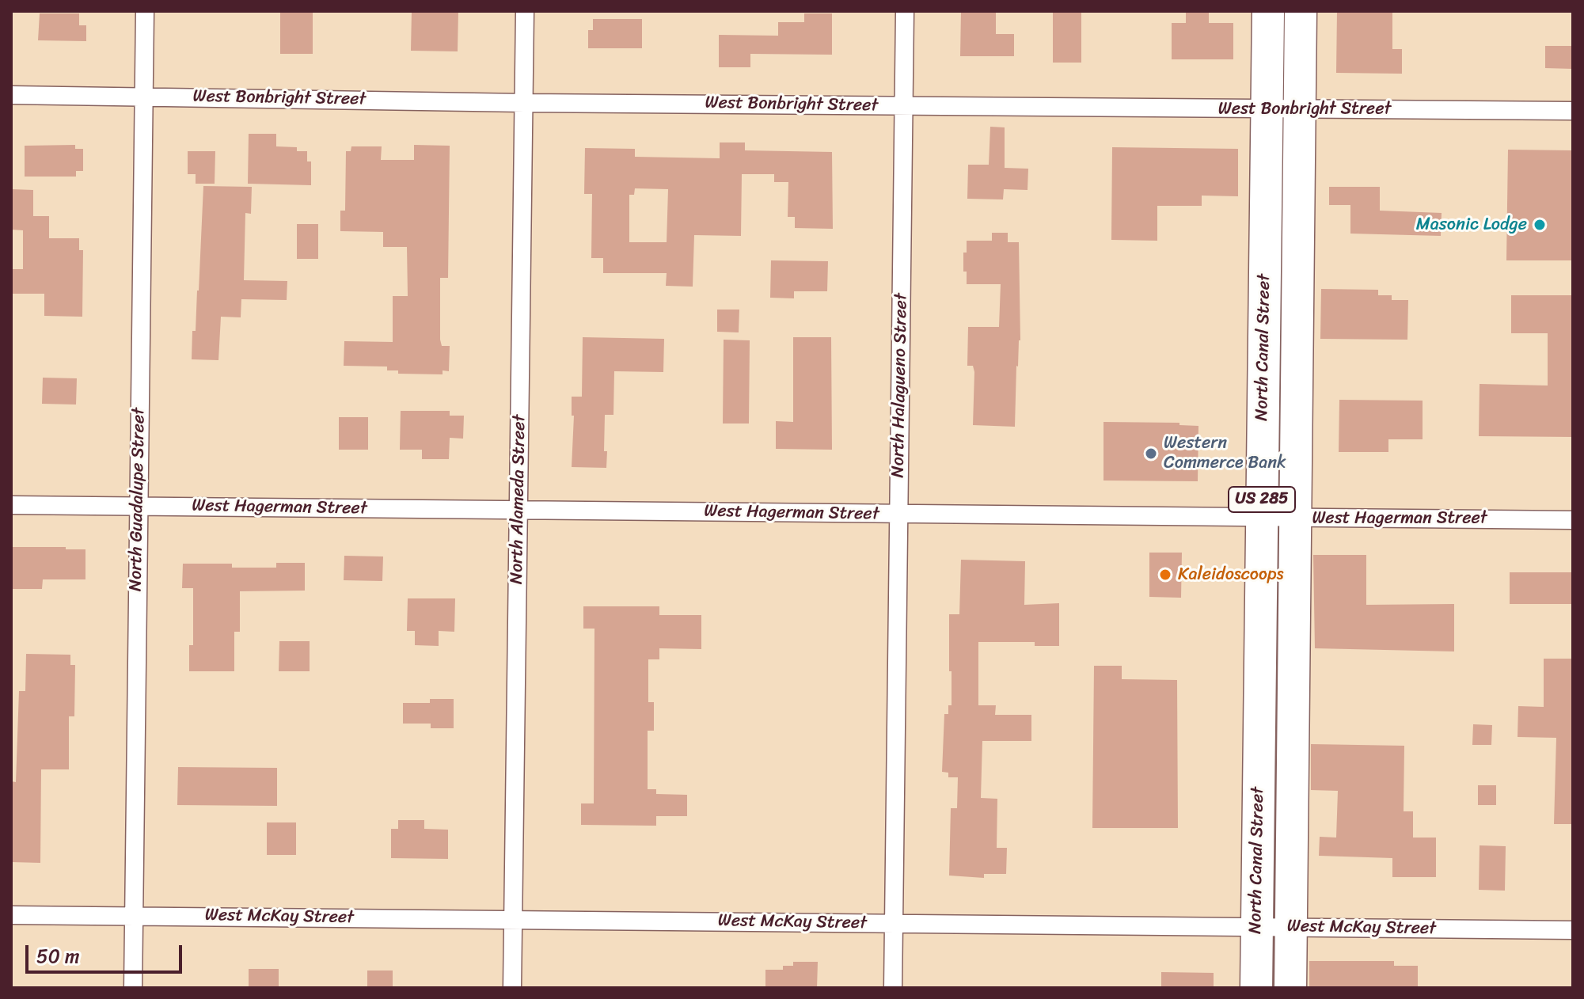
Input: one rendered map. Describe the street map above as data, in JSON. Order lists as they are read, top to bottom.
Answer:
{
  "streets": {
    "highway": ["North Canal Street", "US 285"],
    "street": [
      "West Bonbright Street",
      "North Halagueno Street",
      "North Guadalupe Street",
      "North Alameda Street",
      "West Hagerman Street",
      "West McKay Street"
    ]
  },
  "crossings": [
    ["West Bonbright Street", "North Canal Street"],
    ["West Bonbright Street", "North Halagueno Street"],
    ["West Bonbright Street", "North Guadalupe Street"],
    ["West Bonbright Street", "North Alameda Street"],
    ["North Canal Street", "West Hagerman Street"],
    ["North Canal Street", "West McKay Street"],
    ["North Halagueno Street", "West Hagerman Street"],
    ["North Halagueno Street", "West McKay Street"],
    ["North Guadalupe Street", "West Hagerman Street"],
    ["North Guadalupe Street", "West McKay Street"],
    ["North Alameda Street", "West Hagerman Street"],
    ["North Alameda Street", "West McKay Street"]
  ],
  "places": ["Masonic Lodge", "Western Commerce Bank", "Kaleidoscoops"],
  "scale_bar": "50 m"
}
